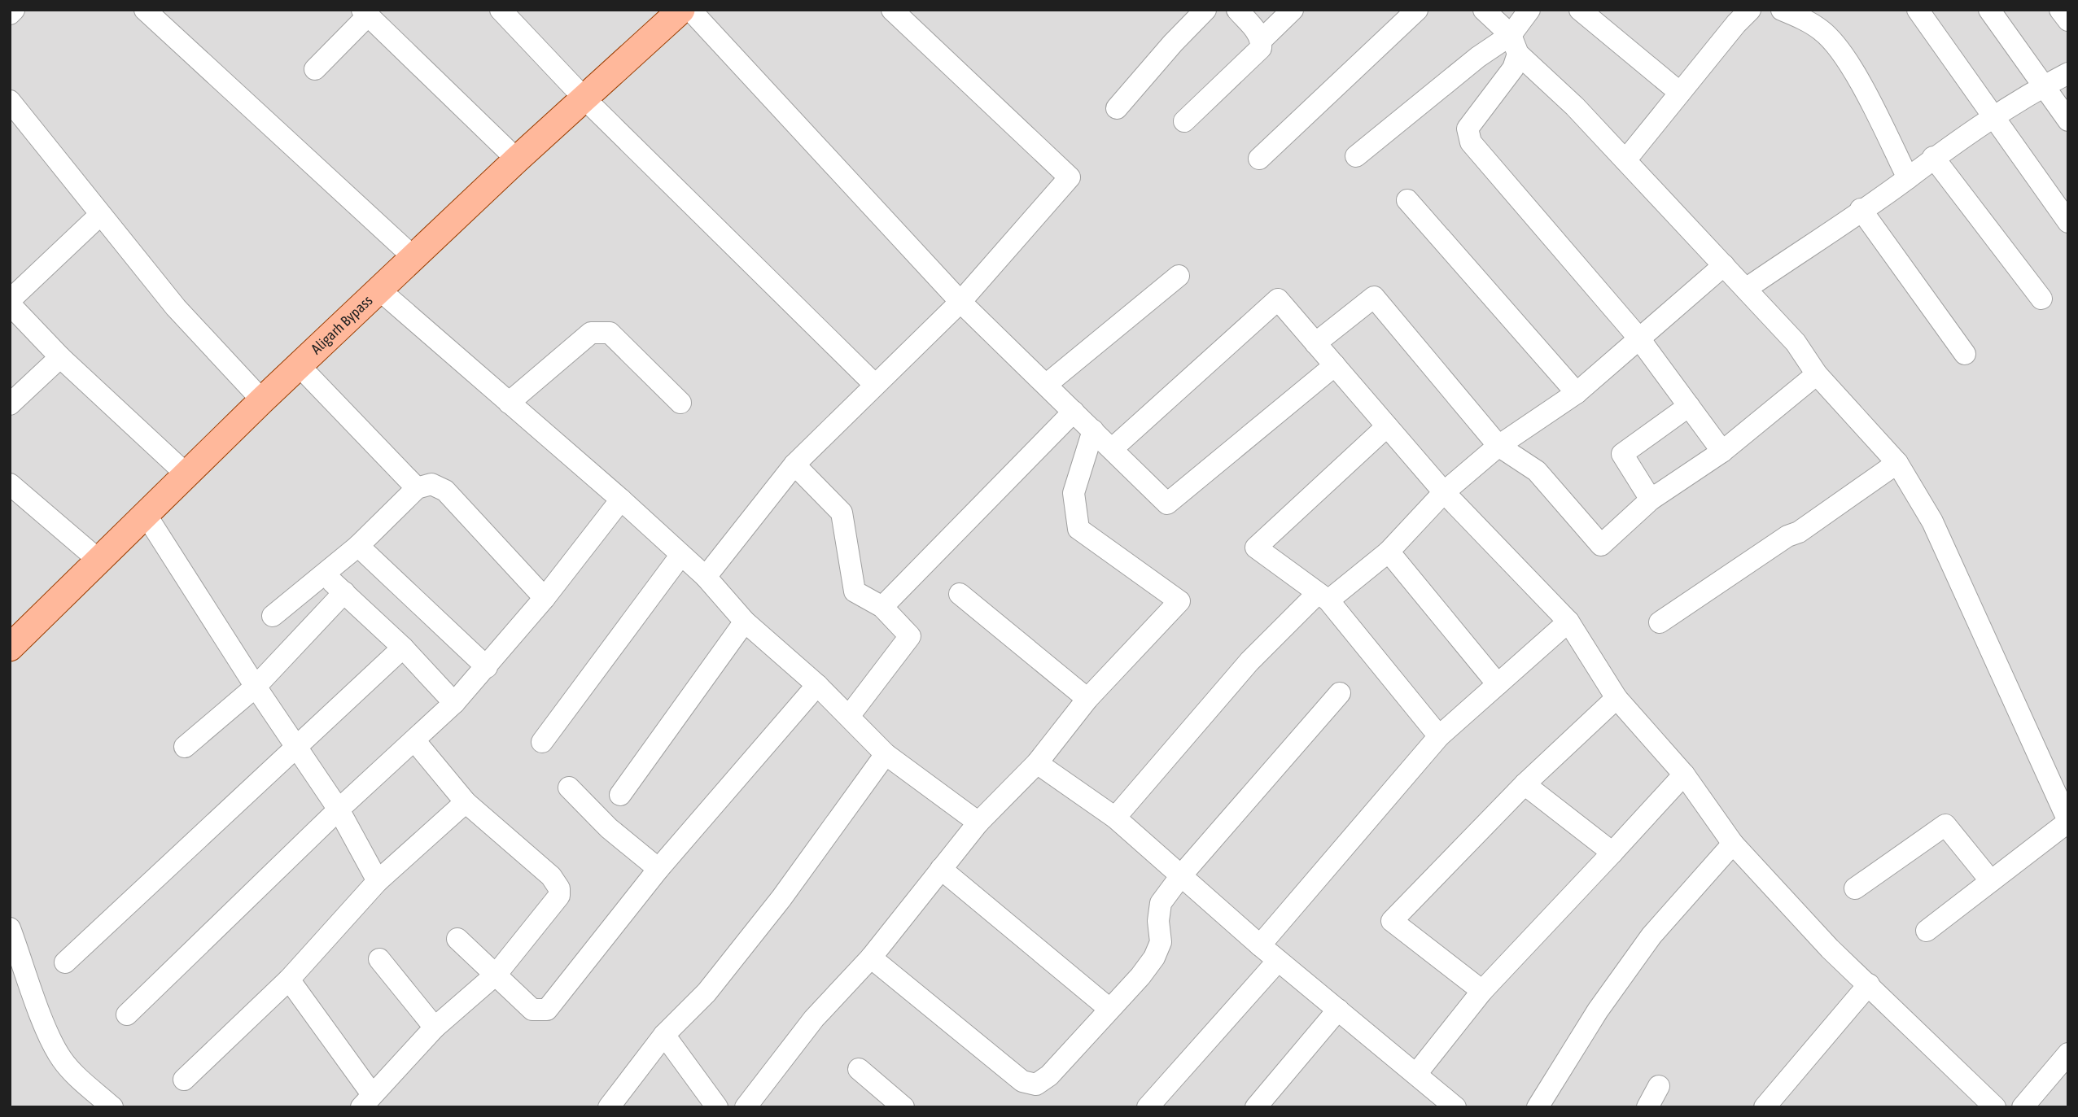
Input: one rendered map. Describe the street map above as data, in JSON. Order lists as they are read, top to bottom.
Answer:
{
  "streets": {
    "main road": ["Aligarh Bypass"]
  }
}
